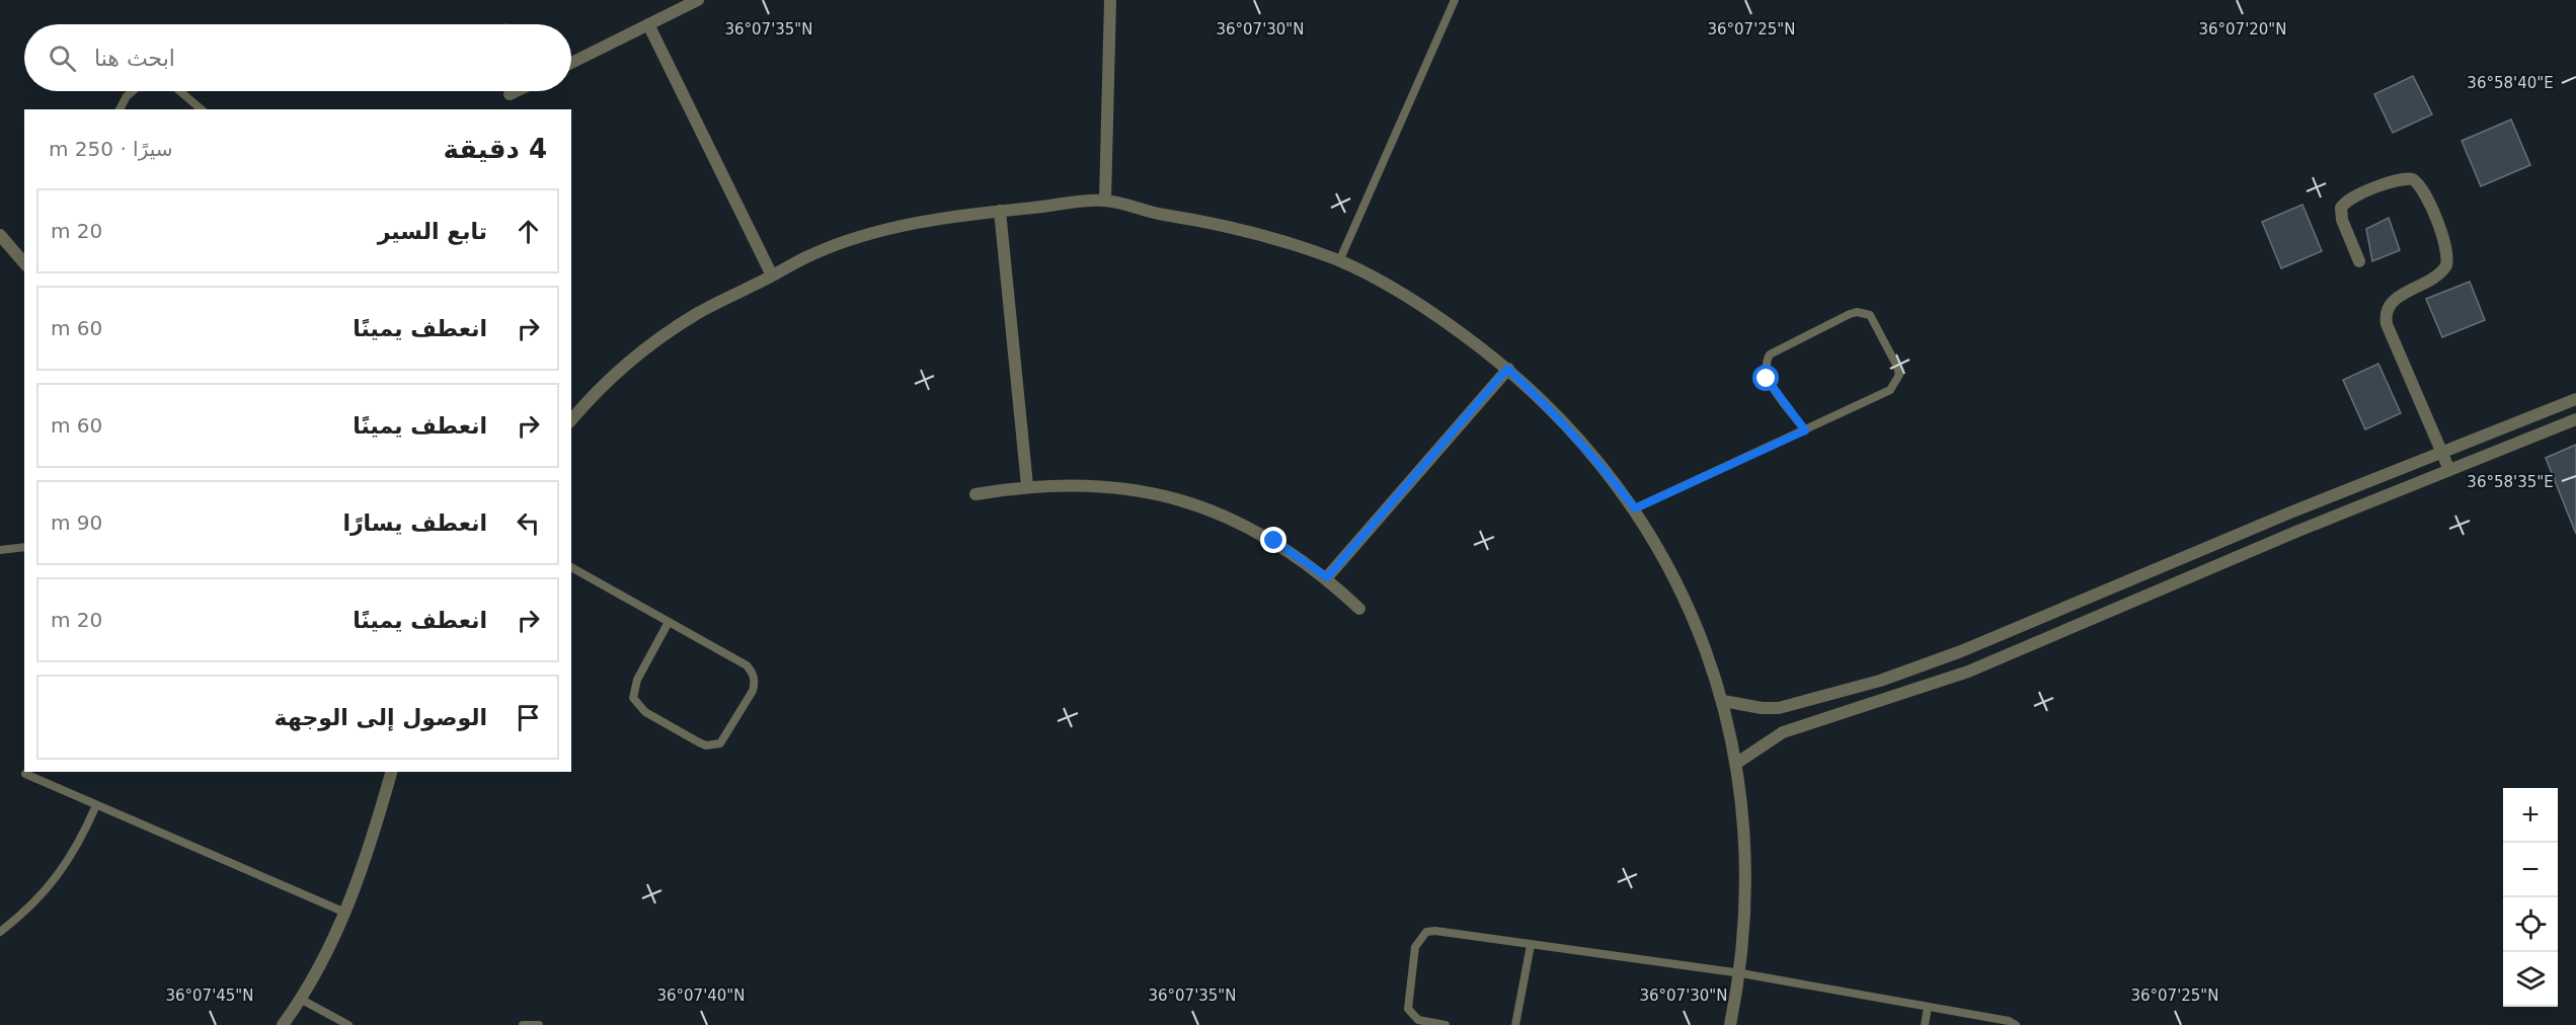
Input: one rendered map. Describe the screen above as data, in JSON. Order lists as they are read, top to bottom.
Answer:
{
  "page": {
    "search": "ابحث هنا",
    "heading": ["4 دقيقة", "سيرًا · 250 m"],
    "list": [
      ["تابع السير", "20 m"],
      ["انعطف يمينًا", "60 m"],
      ["انعطف يمينًا", "60 m"],
      ["انعطف يسارًا", "90 m"],
      ["انعطف يمينًا", "20 m"],
      "الوصول إلى الوجهة"
    ],
    "map_buttons": ["+", "−"]
  },
  "coordinates": [
    "36°07'35\"N",
    "36°07'30\"N",
    "36°07'25\"N",
    "36°07'20\"N",
    "36°58'40\"E",
    "36°58'35\"E",
    "36°07'45\"N",
    "36°07'40\"N"
  ]
}
